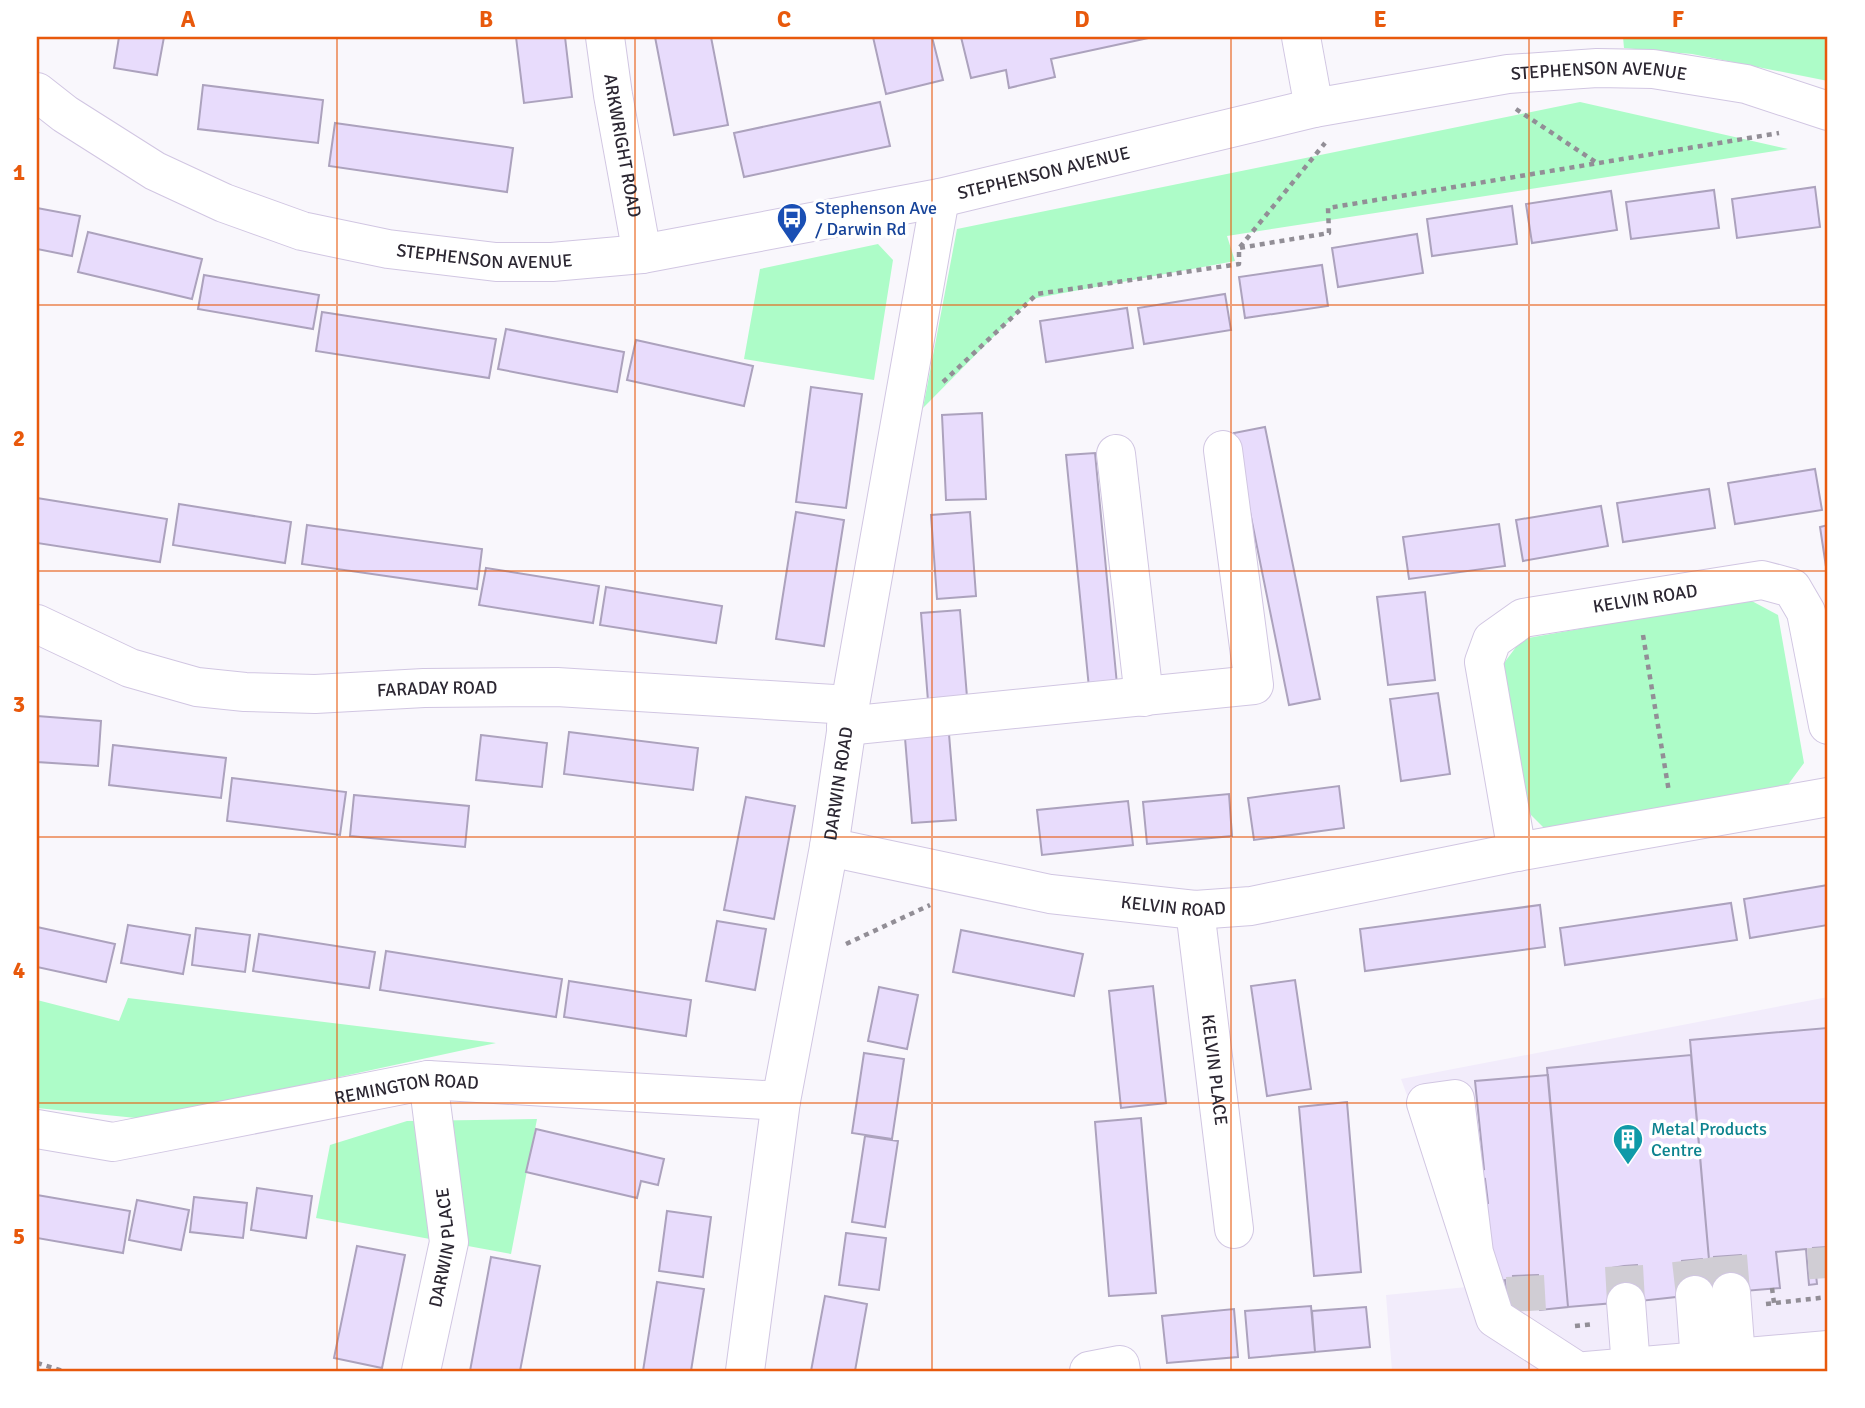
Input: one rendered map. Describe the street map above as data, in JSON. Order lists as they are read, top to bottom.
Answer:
{
  "streets": {
    "street": [
      "STEPHENSON AVENUE",
      "ARKWRIGHT ROAD",
      "KELVIN ROAD",
      "FARADAY ROAD",
      "DARWIN ROAD",
      "KELVIN PLACE",
      "REMINGTON ROAD",
      "DARWIN PLACE"
    ]
  },
  "crossings": [
    ["STEPHENSON AVENUE", "ARKWRIGHT ROAD"],
    ["STEPHENSON AVENUE", "DARWIN ROAD"],
    ["KELVIN ROAD", "DARWIN ROAD"],
    ["KELVIN ROAD", "KELVIN PLACE"],
    ["FARADAY ROAD", "DARWIN ROAD"],
    ["DARWIN ROAD", "REMINGTON ROAD"],
    ["REMINGTON ROAD", "DARWIN PLACE"]
  ],
  "places": {
    "bus stop": ["Stephenson Ave / Darwin Rd"],
    "building": ["Metal Products Centre"]
  },
  "grid": {
    "columns": [
      "A",
      "B",
      "C",
      "D",
      "E",
      "F"
    ],
    "rows": [
      "1",
      "2",
      "3",
      "4",
      "5"
    ]
  }
}
